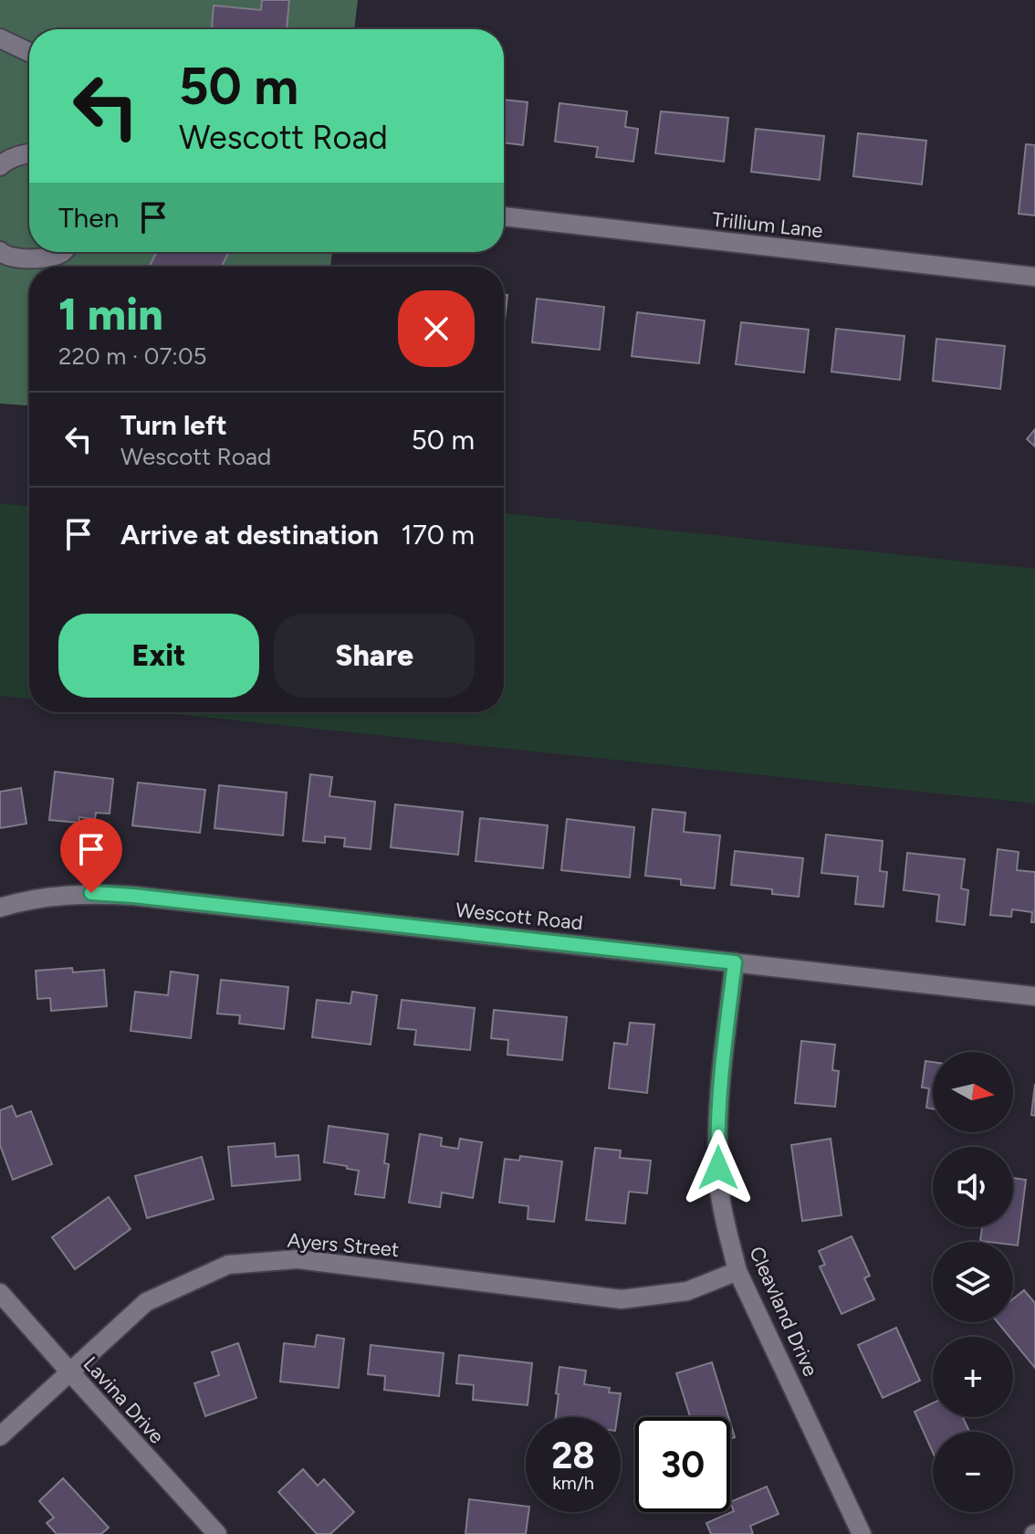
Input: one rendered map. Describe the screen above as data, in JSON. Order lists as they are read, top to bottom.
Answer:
{
  "streets": {
    "street": [
      "Trillium Lane",
      "Wescott Road",
      "Ayers Street",
      "Cleavland Drive",
      "Lavina Drive"
    ]
  },
  "crossings": [
    ["Wescott Road", "Cleavland Drive"],
    ["Ayers Street", "Cleavland Drive"],
    ["Ayers Street", "Lavina Drive"]
  ],
  "north": "right",
  "page": {
    "turn": ["50 m", "Wescott Road"],
    "then": "Then",
    "heading": ["1 min", "220 m · 07:05"],
    "list": [
      {
        "name": "Turn left",
        "note": "Wescott Road",
        "value": "50 m"
      },
      {
        "name": "Arrive at destination",
        "value": "170 m"
      }
    ],
    "buttons": ["Exit", "Share"],
    "map_buttons": ["+", "−"],
    "speed": "28 km/h",
    "limit": "30"
  }
}
